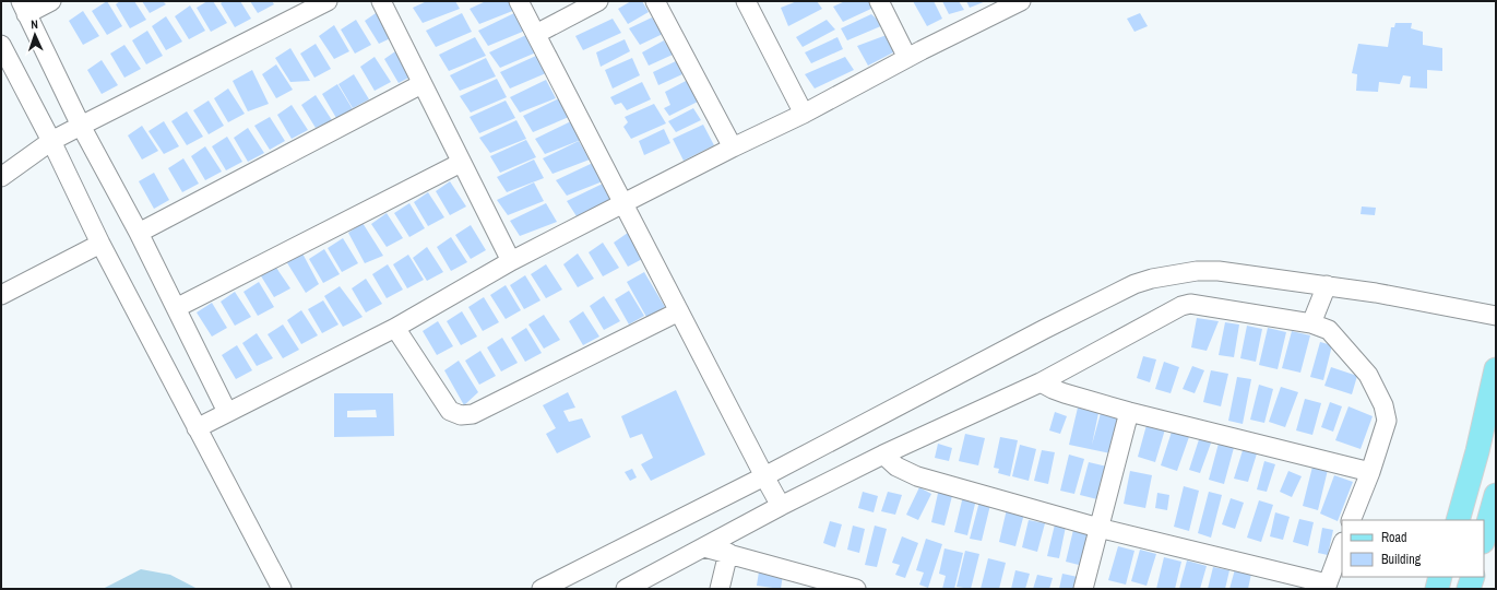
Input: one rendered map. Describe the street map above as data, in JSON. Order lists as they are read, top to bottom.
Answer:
{
  "legend": ["Road", "Building"],
  "north": "top"
}
